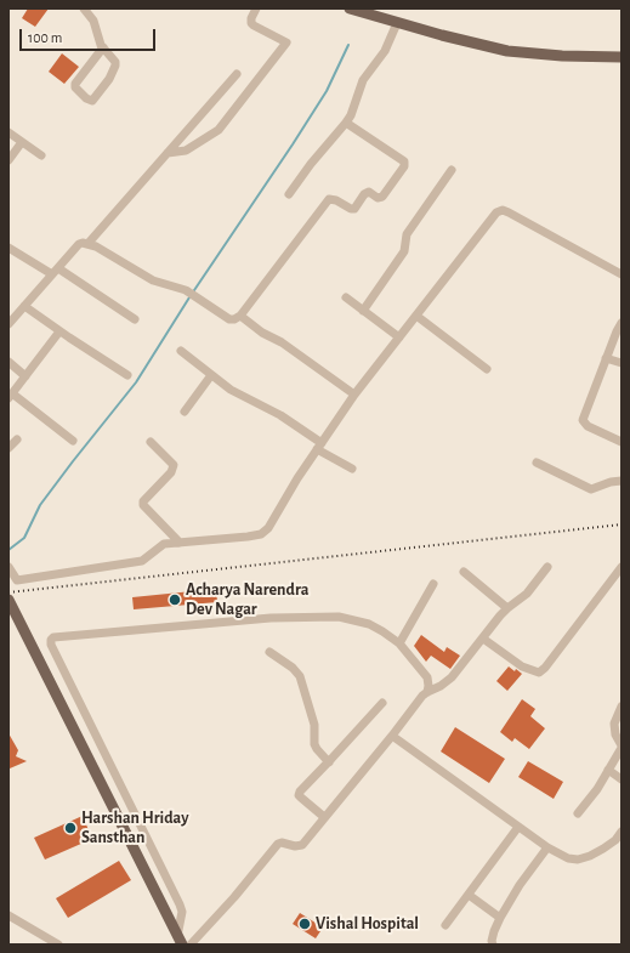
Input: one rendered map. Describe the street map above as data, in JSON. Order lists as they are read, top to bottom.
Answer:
{
  "places": ["Acharya Narendra Dev Nagar", "Harshan Hriday Sansthan", "Vishal Hospital"],
  "scale_bar": "100 m"
}
